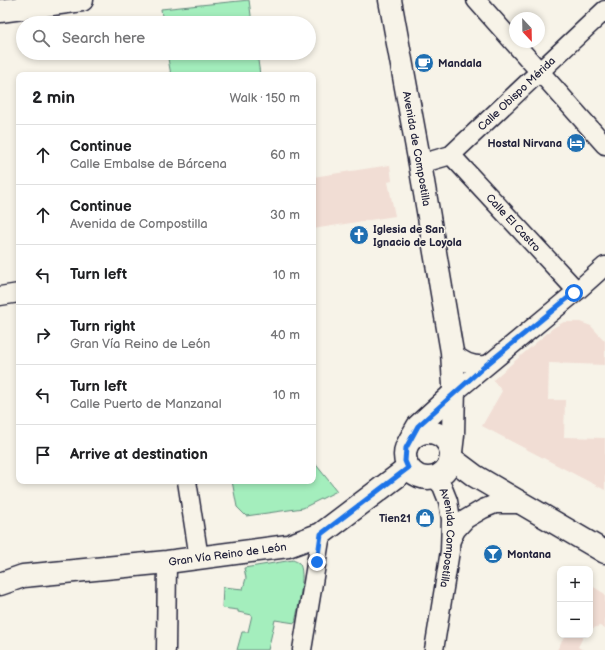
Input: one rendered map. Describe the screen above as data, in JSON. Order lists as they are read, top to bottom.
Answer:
{
  "streets": {
    "street": [
      "Calle Obispo Mérida",
      "Avenida de Compostilla",
      "Calle El Castro",
      "Avenida Compostilla",
      "Gran Vía Reino de León"
    ]
  },
  "crossings": [
    ["Calle Obispo Mérida", "Avenida de Compostilla"],
    ["Calle Obispo Mérida", "Calle El Castro"],
    ["Avenida de Compostilla", "Avenida Compostilla"],
    ["Avenida de Compostilla", "Gran Vía Reino de León"],
    ["Avenida Compostilla", "Gran Vía Reino de León"]
  ],
  "places": {
    "cafe": ["Mandala"],
    "hotel": ["Hostal Nirvana"],
    "church": ["Iglesia de San Ignacio de Loyola"],
    "shop": ["Tien21"],
    "bar": ["Montana"]
  },
  "north": "bottom",
  "page": {
    "search": "Search here",
    "heading": ["2 min", "Walk · 150 m"],
    "list": [
      ["Continue", "Calle Embalse de Bárcena", "60 m"],
      ["Continue", "Avenida de Compostilla", "30 m"],
      ["Turn left", "10 m"],
      ["Turn right", "Gran Vía Reino de León", "40 m"],
      ["Turn left", "Calle Puerto de Manzanal", "10 m"],
      "Arrive at destination"
    ],
    "map_buttons": ["+", "−"]
  }
}
